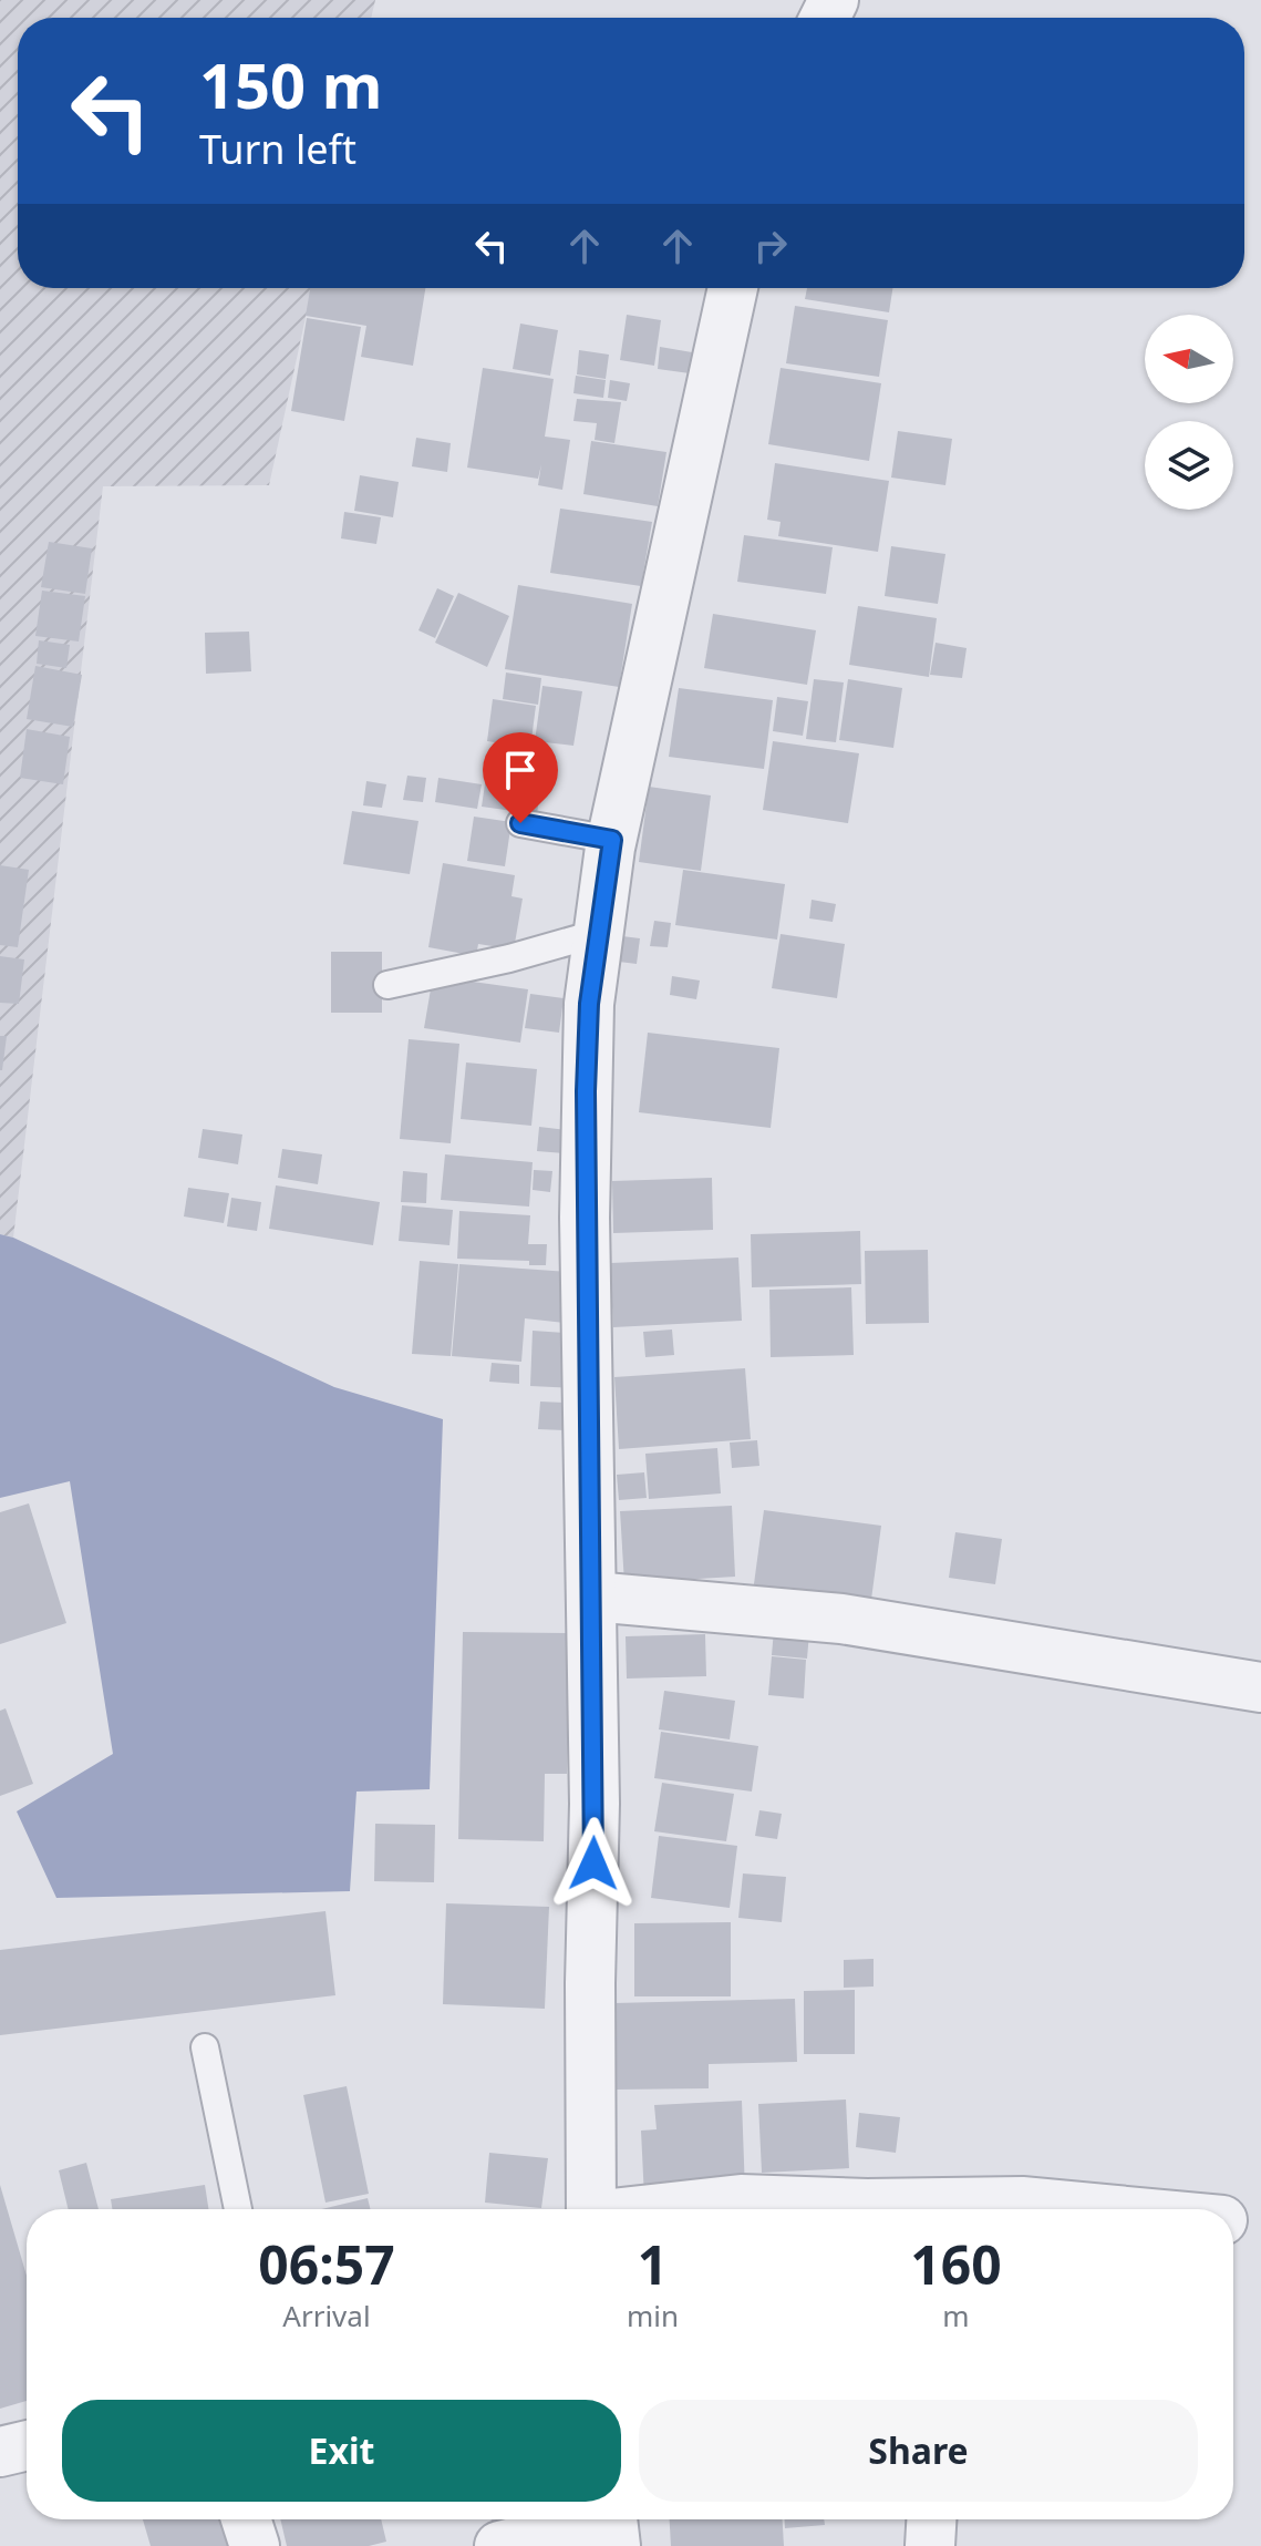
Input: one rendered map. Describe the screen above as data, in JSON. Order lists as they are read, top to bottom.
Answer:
{
  "north": "left",
  "page": {
    "turn": ["150 m", "Turn left"],
    "eta": [
      "06:57",
      "Arrival",
      "1",
      "min",
      "160",
      "m"
    ],
    "buttons": ["Exit", "Share"]
  }
}
